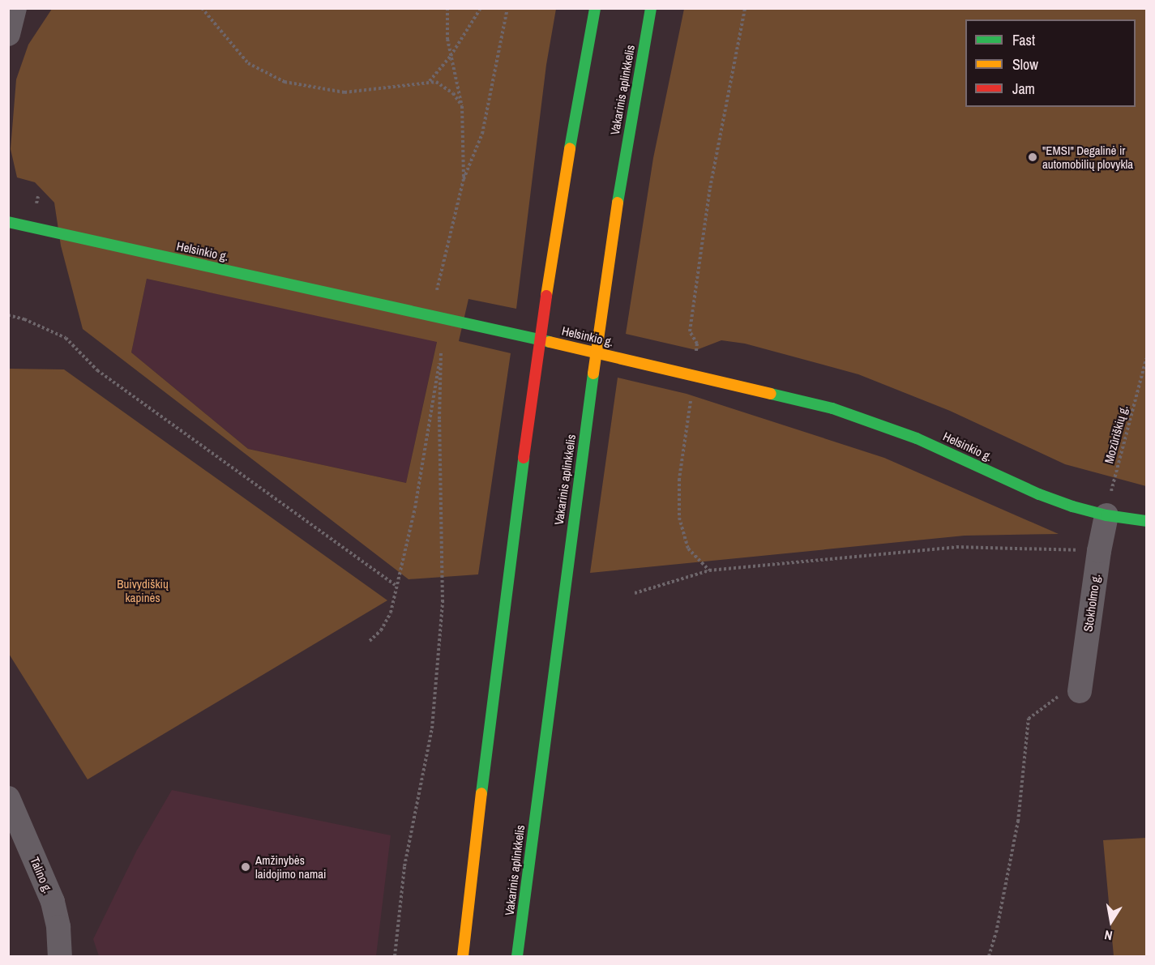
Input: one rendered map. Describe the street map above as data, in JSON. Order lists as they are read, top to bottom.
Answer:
{
  "streets": {
    "main road": ["Vakarinis aplinkkelis", "Helsinkio g."],
    "street": ["Stokholmo g.", "Talino g."],
    "path": ["Mozūriškių g."]
  },
  "crossings": [
    ["Helsinkio g.", "Mozūriškių g."],
    ["Helsinkio g.", "Stokholmo g."],
    ["Mozūriškių g.", "Stokholmo g."]
  ],
  "parks": ["Buivydiškių kapinės"],
  "places": ["\"EMSI\" Degalinė ir automobilių plovykla", "Amžinybės laidojimo namai"],
  "legend": ["Fast", "Slow", "Jam"],
  "north": "bottom"
}
